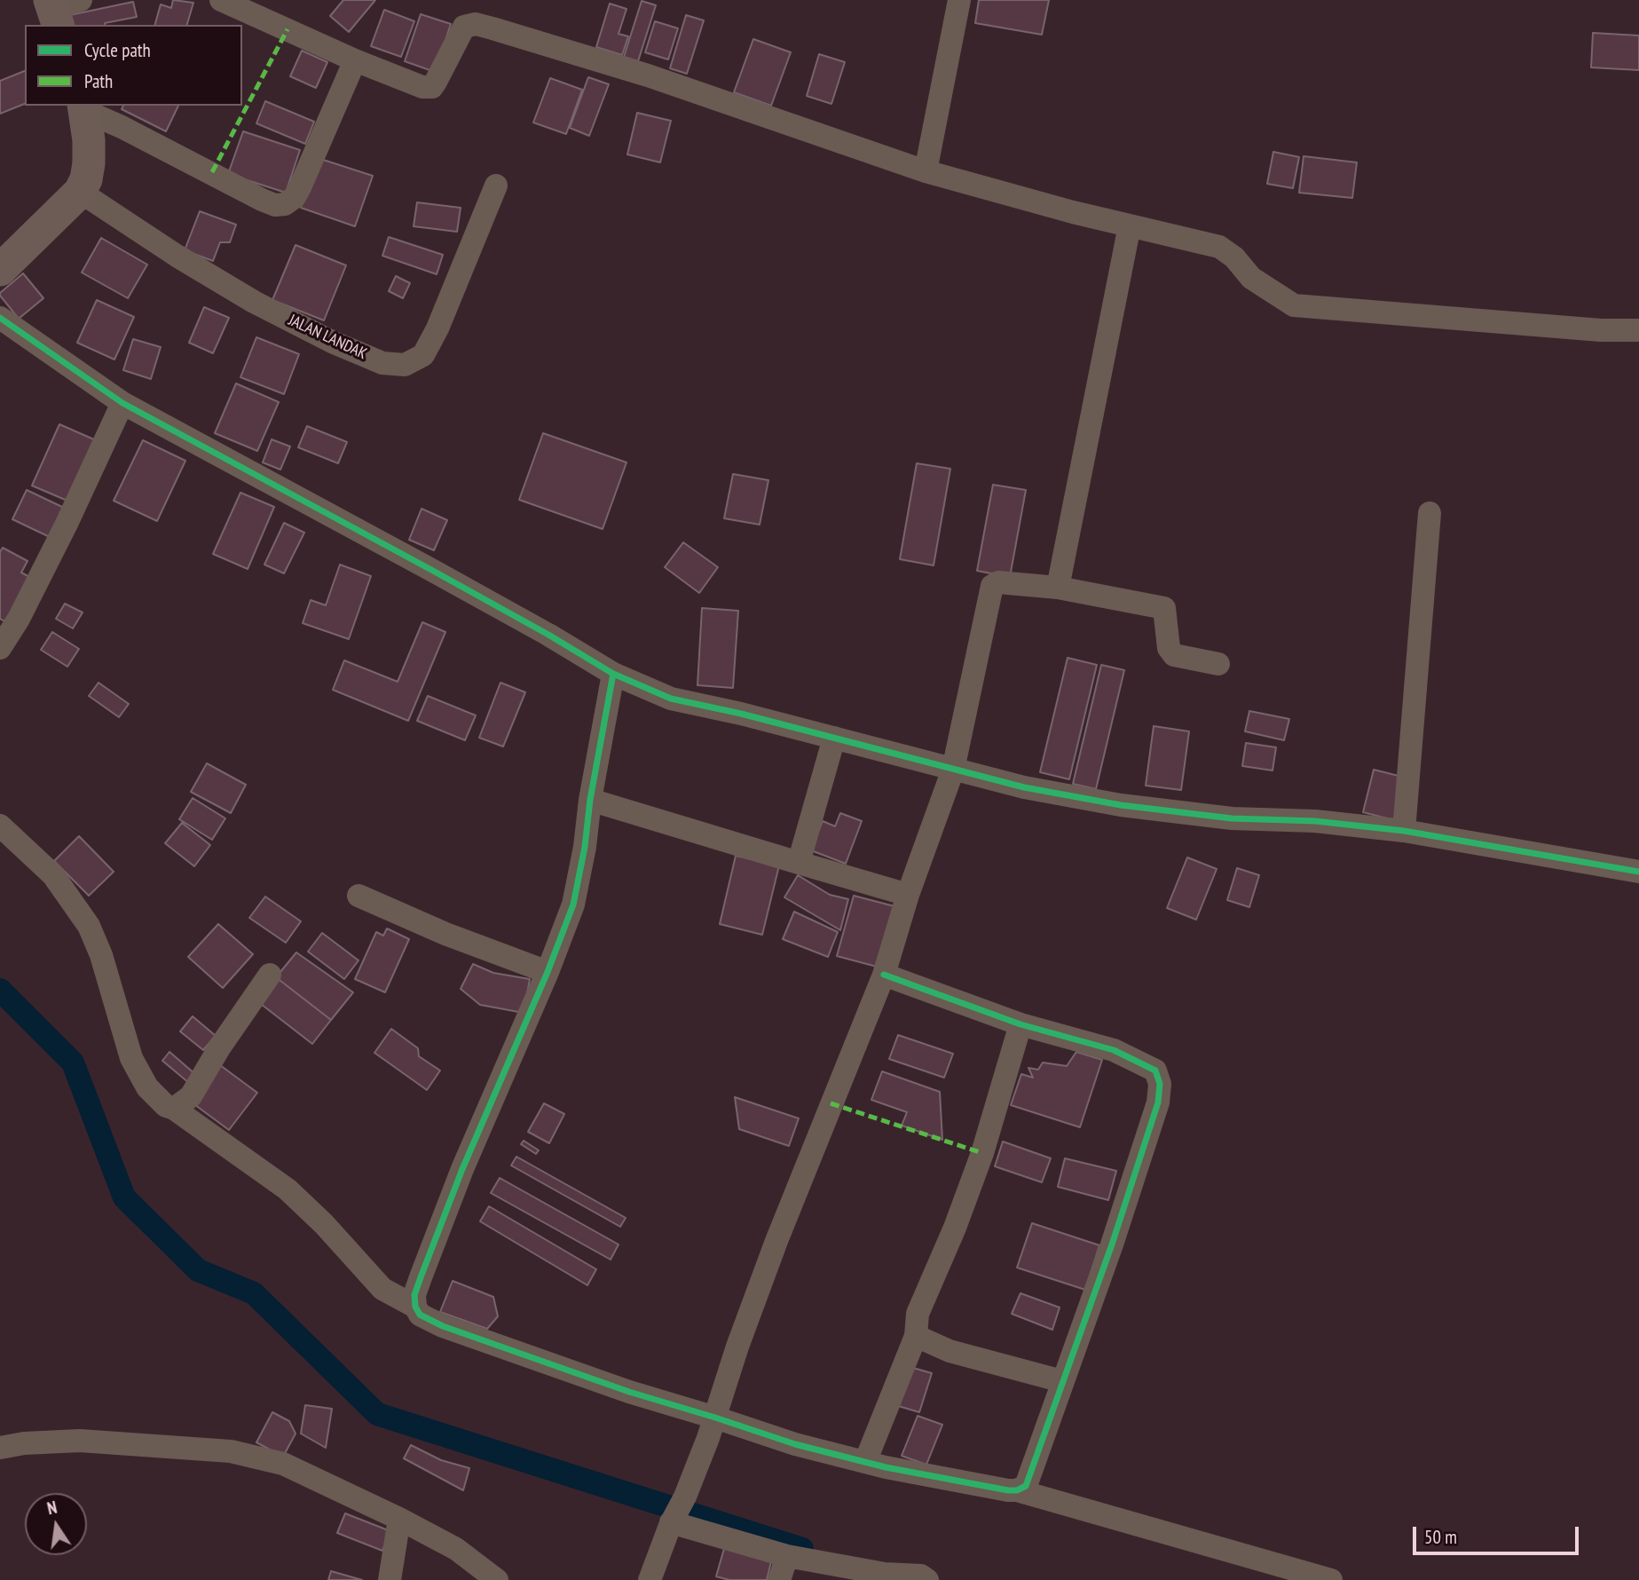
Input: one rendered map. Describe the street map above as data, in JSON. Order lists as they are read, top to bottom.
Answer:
{
  "streets": {
    "street": ["JALAN LANDAK"]
  },
  "legend": ["Cycle path", "Path"],
  "scale_bar": "50 m",
  "north": "top"
}
